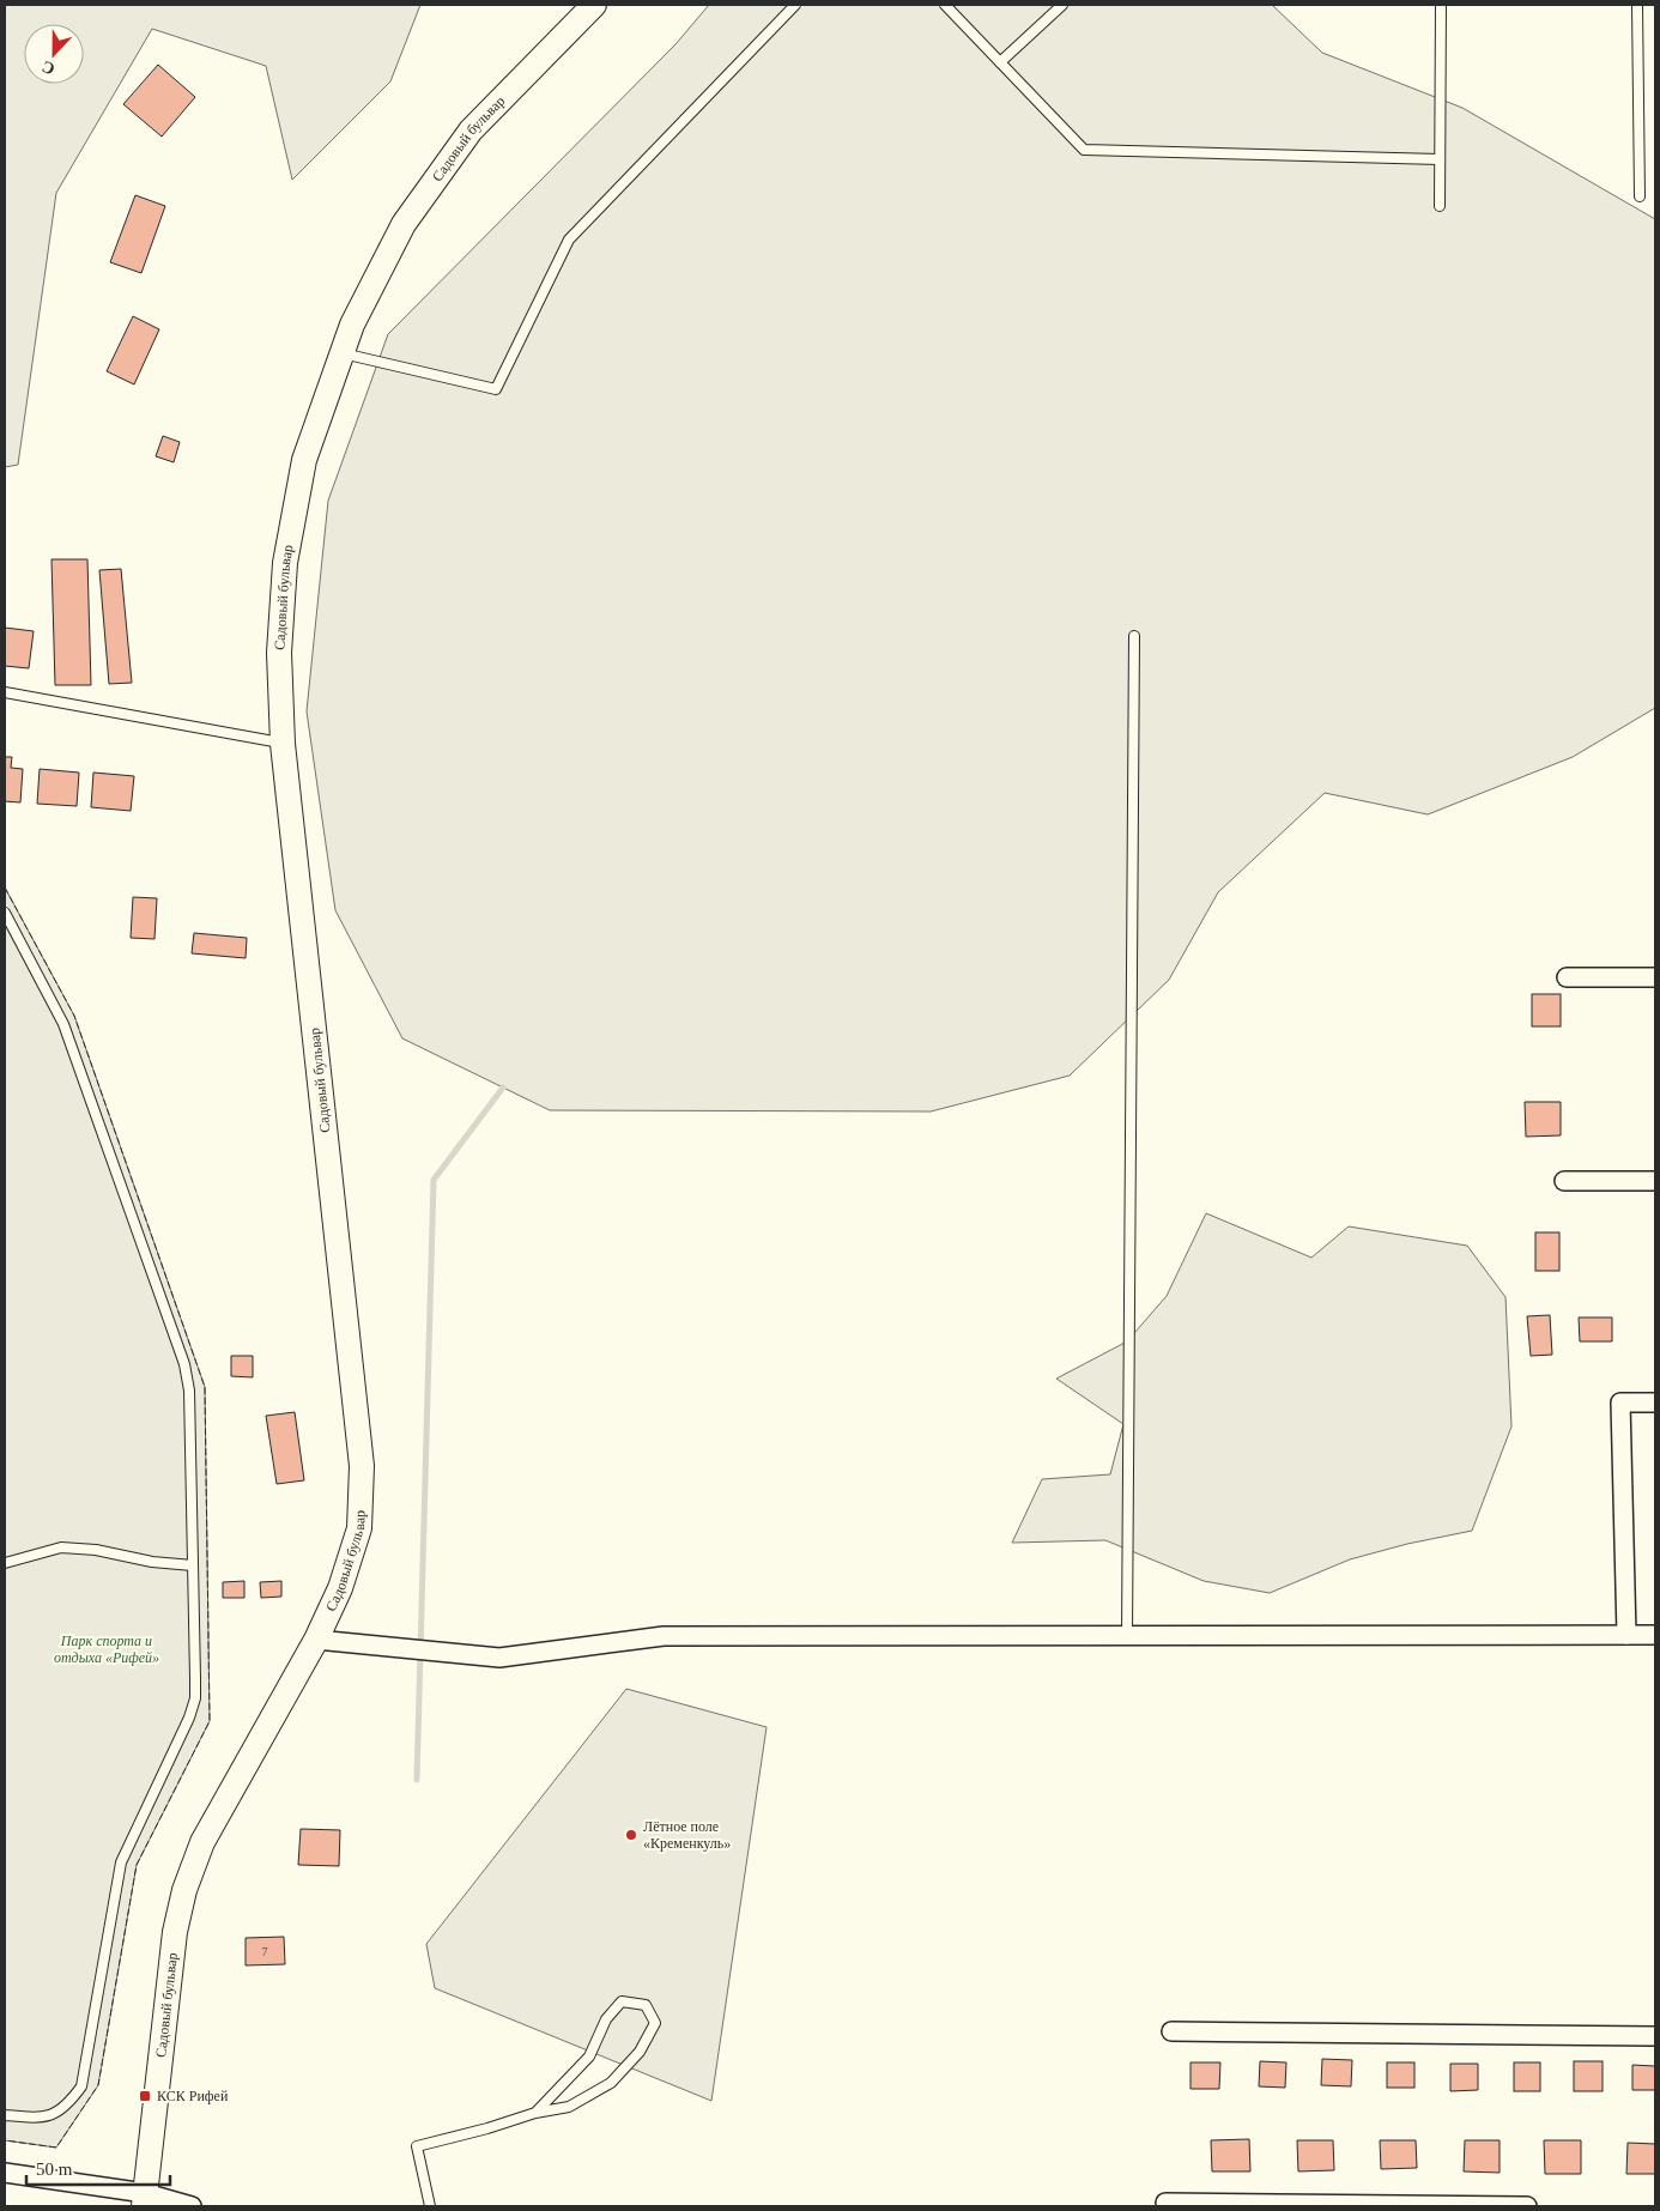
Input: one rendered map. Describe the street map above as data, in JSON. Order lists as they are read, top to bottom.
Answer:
{
  "streets": {
    "street": ["Садовый бульвар"]
  },
  "parks": ["Парк спорта и отдыха «Рифей»"],
  "places": {
    "other": ["Лётное поле «Кременкуль»"],
    "transit": ["КСК Рифей"]
  },
  "house_numbers": ["7"],
  "scale_bar": "50 m",
  "north": "bottom"
}
